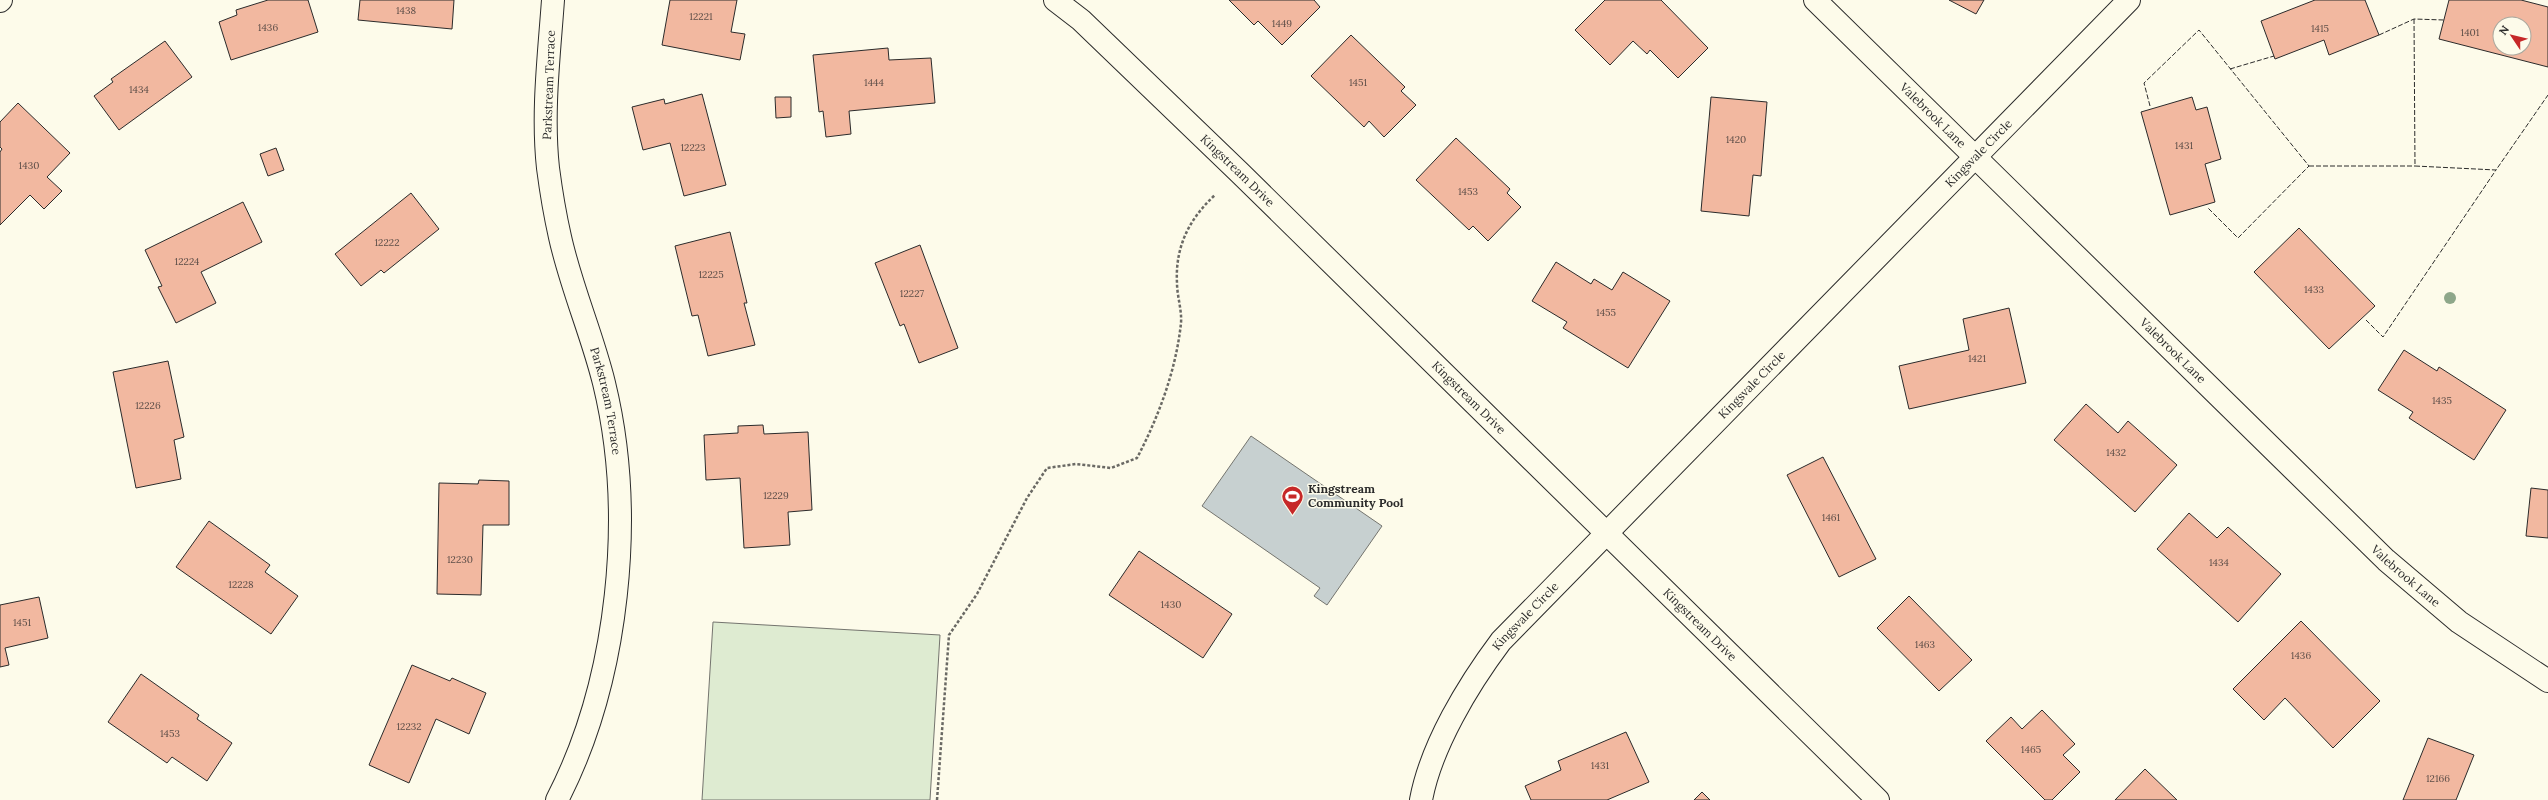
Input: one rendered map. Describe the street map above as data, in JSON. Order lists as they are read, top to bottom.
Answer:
{
  "streets": {
    "street": [
      "Parkstream Terrace",
      "Valebrook Lane",
      "Kingsvale Circle",
      "Kingstream Drive"
    ]
  },
  "crossings": [
    ["Valebrook Lane", "Kingsvale Circle"],
    ["Kingsvale Circle", "Kingstream Drive"]
  ],
  "places": {
    "sports": ["Kingstream Community Pool"]
  },
  "house_numbers": [
    "1438",
    "12221",
    "1449",
    "1436",
    "1415",
    "1401",
    "1444",
    "1451",
    "1434",
    "1420",
    "1431",
    "12223",
    "1430",
    "1453",
    "12222",
    "12224",
    "12225",
    "1433",
    "12227",
    "1455",
    "1421",
    "1435",
    "12226",
    "1432",
    "12229",
    "1461",
    "12230",
    "1434",
    "12228",
    "1430",
    "1451",
    "1463",
    "1436",
    "12232",
    "1453",
    "1465",
    "1431",
    "12166"
  ],
  "north": "top left"
}
